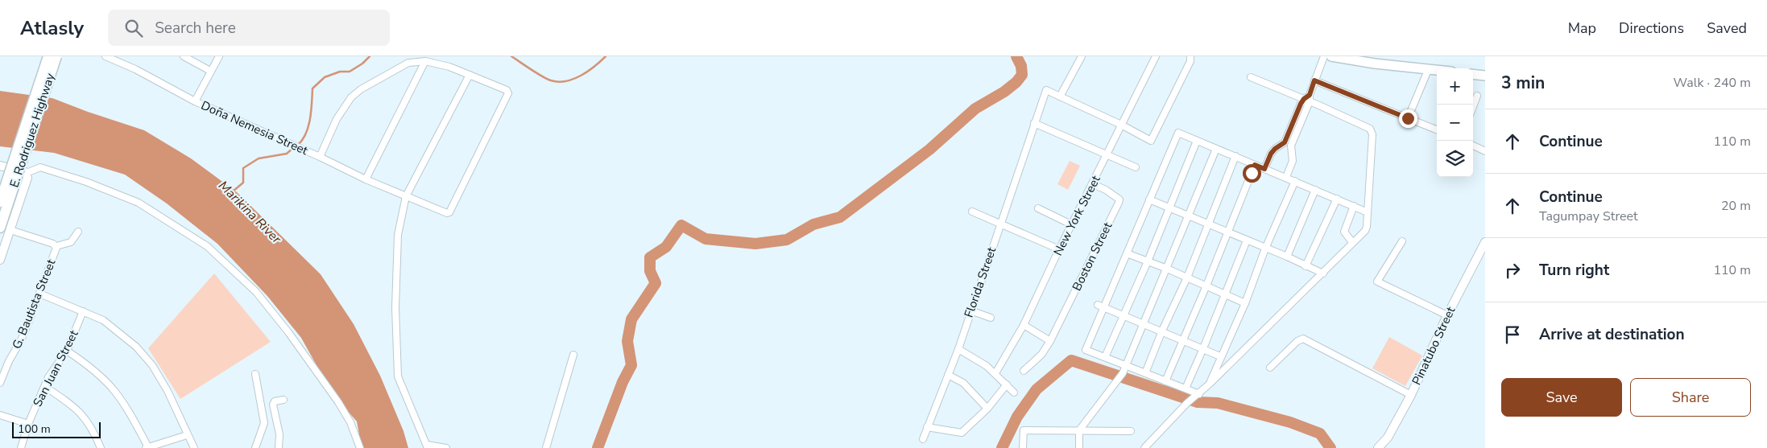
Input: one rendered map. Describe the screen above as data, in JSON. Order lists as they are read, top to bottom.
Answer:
{
  "streets": {
    "main road": ["E. Rodriguez Highway"],
    "street": [
      "Doña Nemesia Street",
      "New York Street",
      "Boston Street",
      "Florida Street",
      "G. Bautista Street",
      "Pinatubo Street",
      "San Juan Street"
    ]
  },
  "crossings": [
    ["New York Street", "Boston Street"]
  ],
  "water": ["Marikina River"],
  "scale_bar": "100 m",
  "page": {
    "header": "Atlasly",
    "search": "Search here",
    "nav": ["Map", "Directions", "Saved"],
    "heading": ["3 min", "Walk · 240 m"],
    "map_buttons": ["+", "−"],
    "list": [
      ["Continue", "110 m"],
      ["Continue", "Tagumpay Street", "20 m"],
      ["Turn right", "110 m"],
      "Arrive at destination"
    ],
    "buttons": ["Save", "Share"],
    "scale": "100 m"
  }
}
